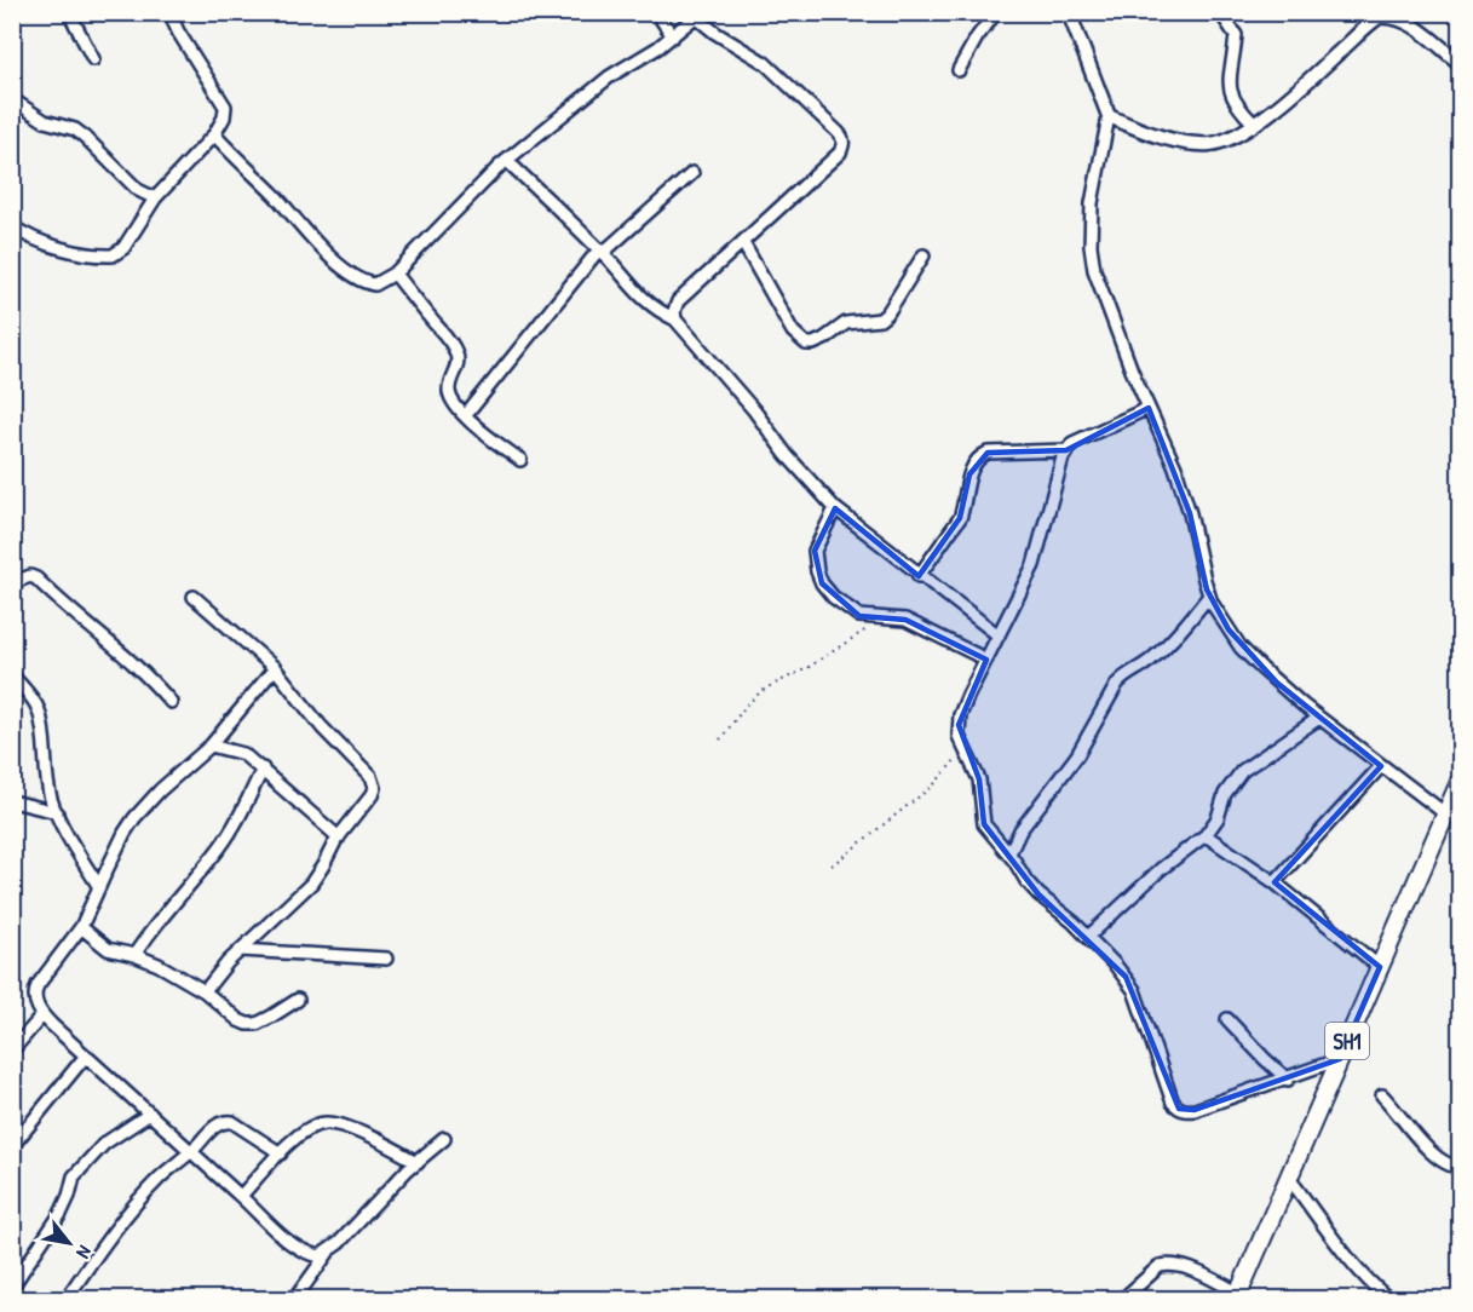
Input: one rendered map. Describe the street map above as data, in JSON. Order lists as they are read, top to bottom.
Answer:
{
  "streets": {
    "main road": ["SH1"]
  },
  "north": "bottom right"
}
